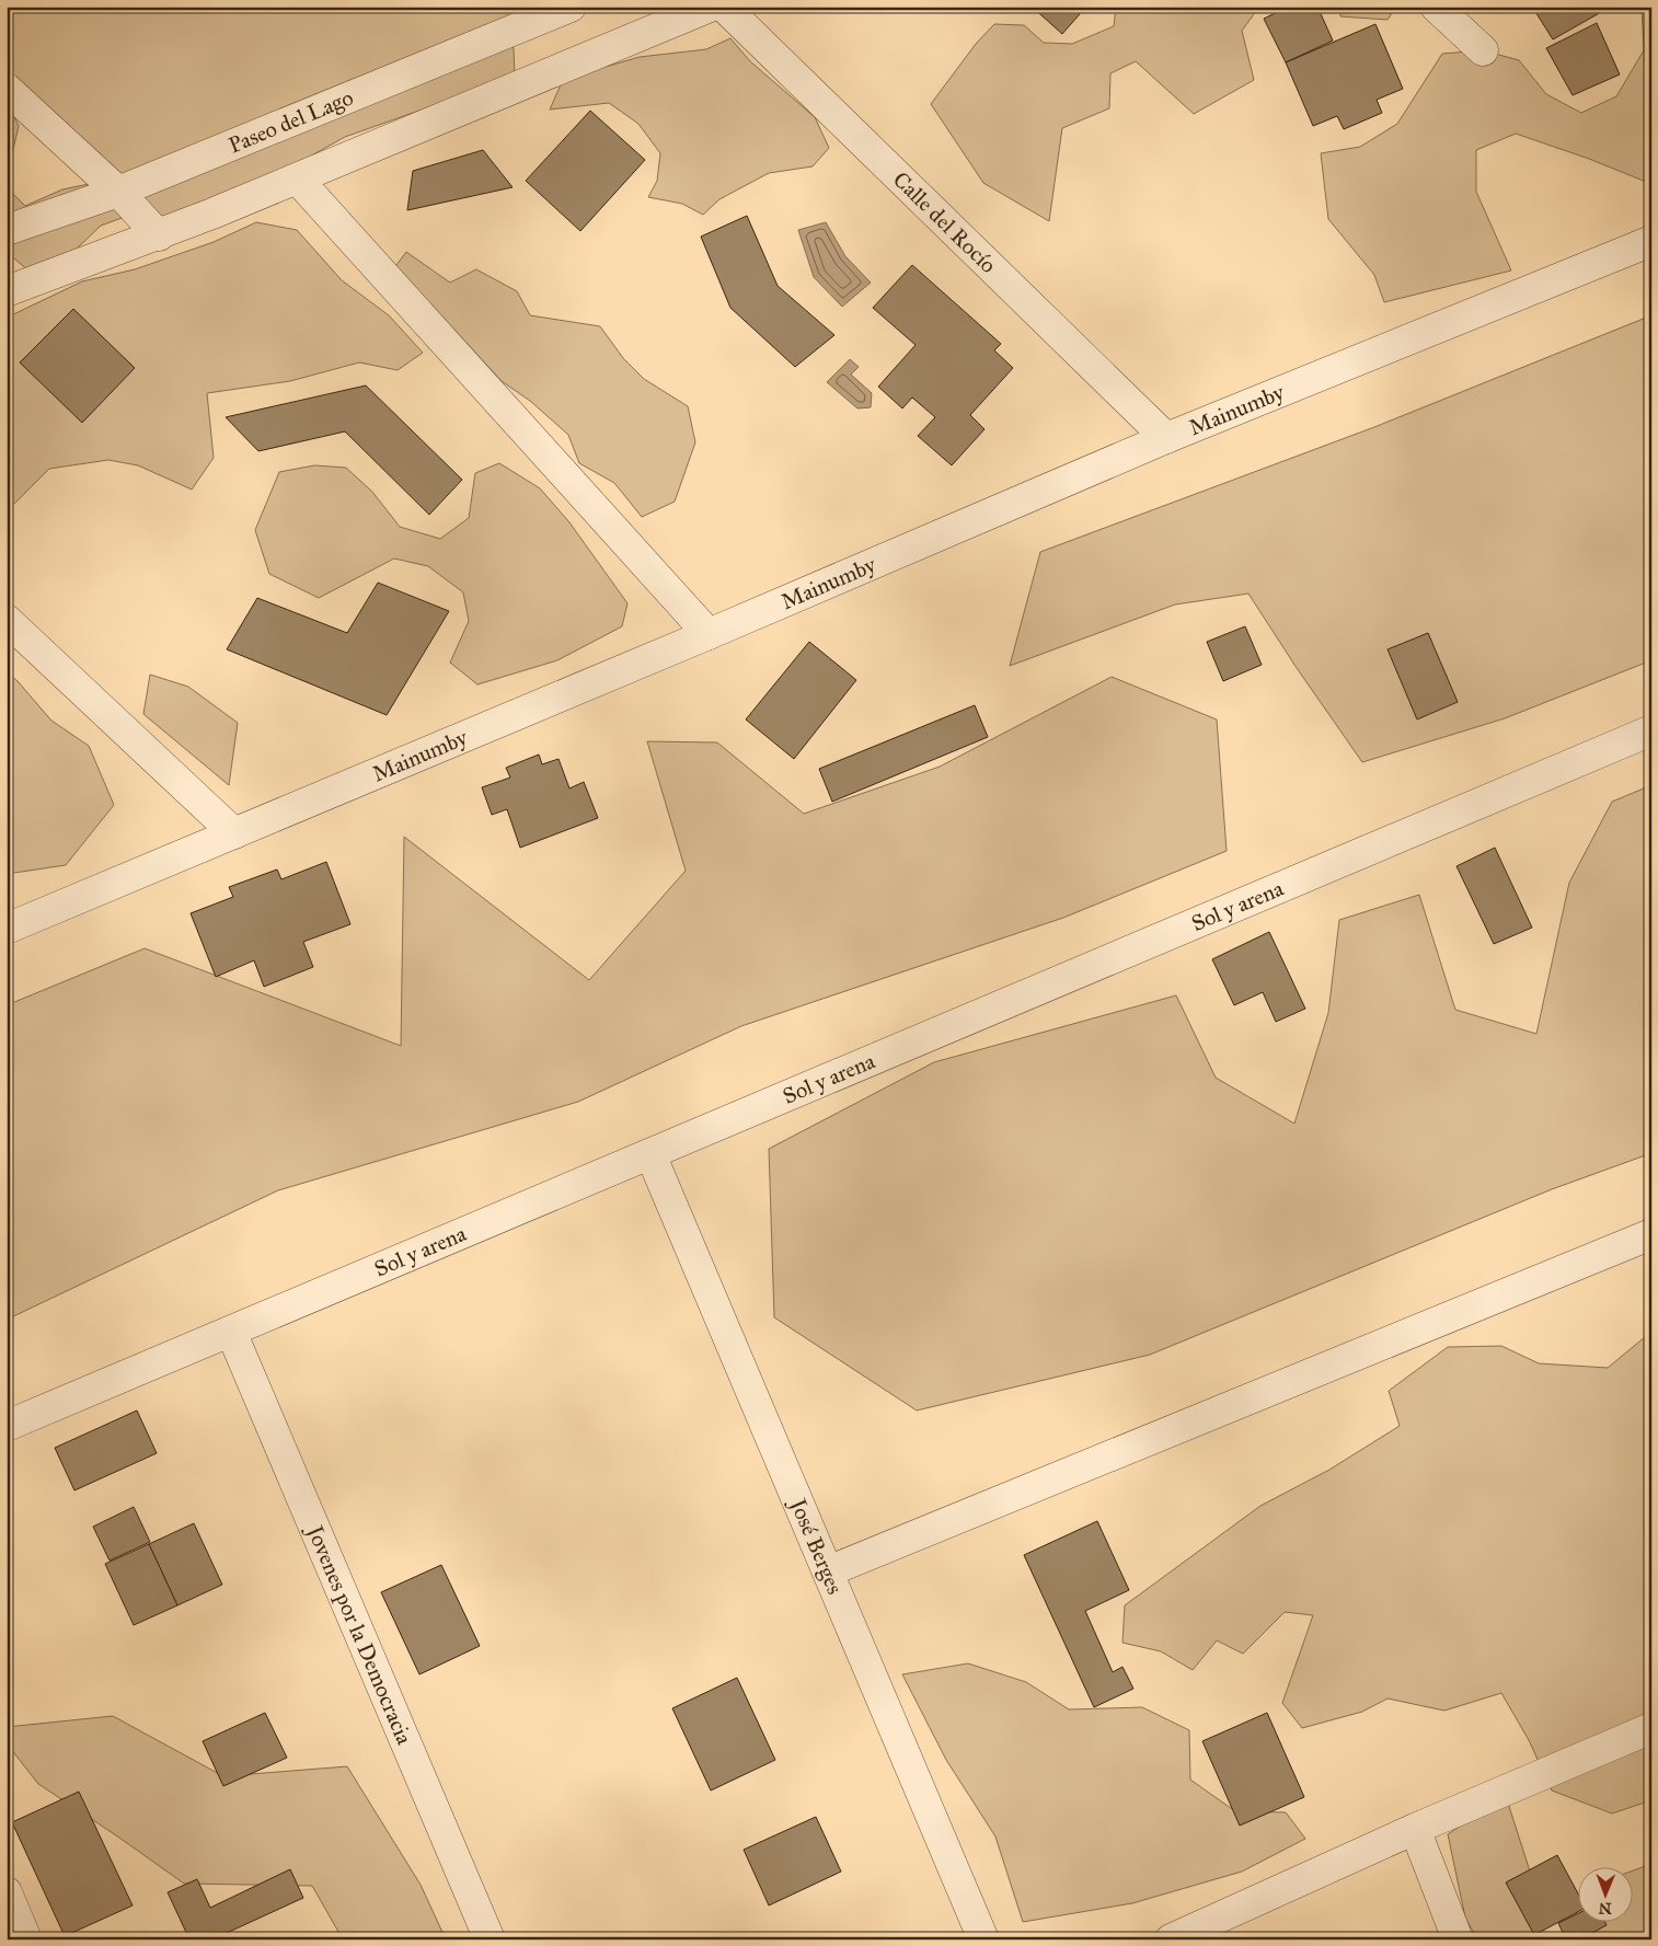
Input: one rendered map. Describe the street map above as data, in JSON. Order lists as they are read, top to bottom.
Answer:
{
  "streets": {
    "street": [
      "Paseo del Lago",
      "Calle del Rocío",
      "Mainumby",
      "Sol y arena",
      "José Berges",
      "Jovenes por la Democracia"
    ]
  },
  "crossings": [
    ["Calle del Rocío", "Mainumby"],
    ["Sol y arena", "José Berges"],
    ["Sol y arena", "Jovenes por la Democracia"]
  ],
  "north": "bottom"
}
